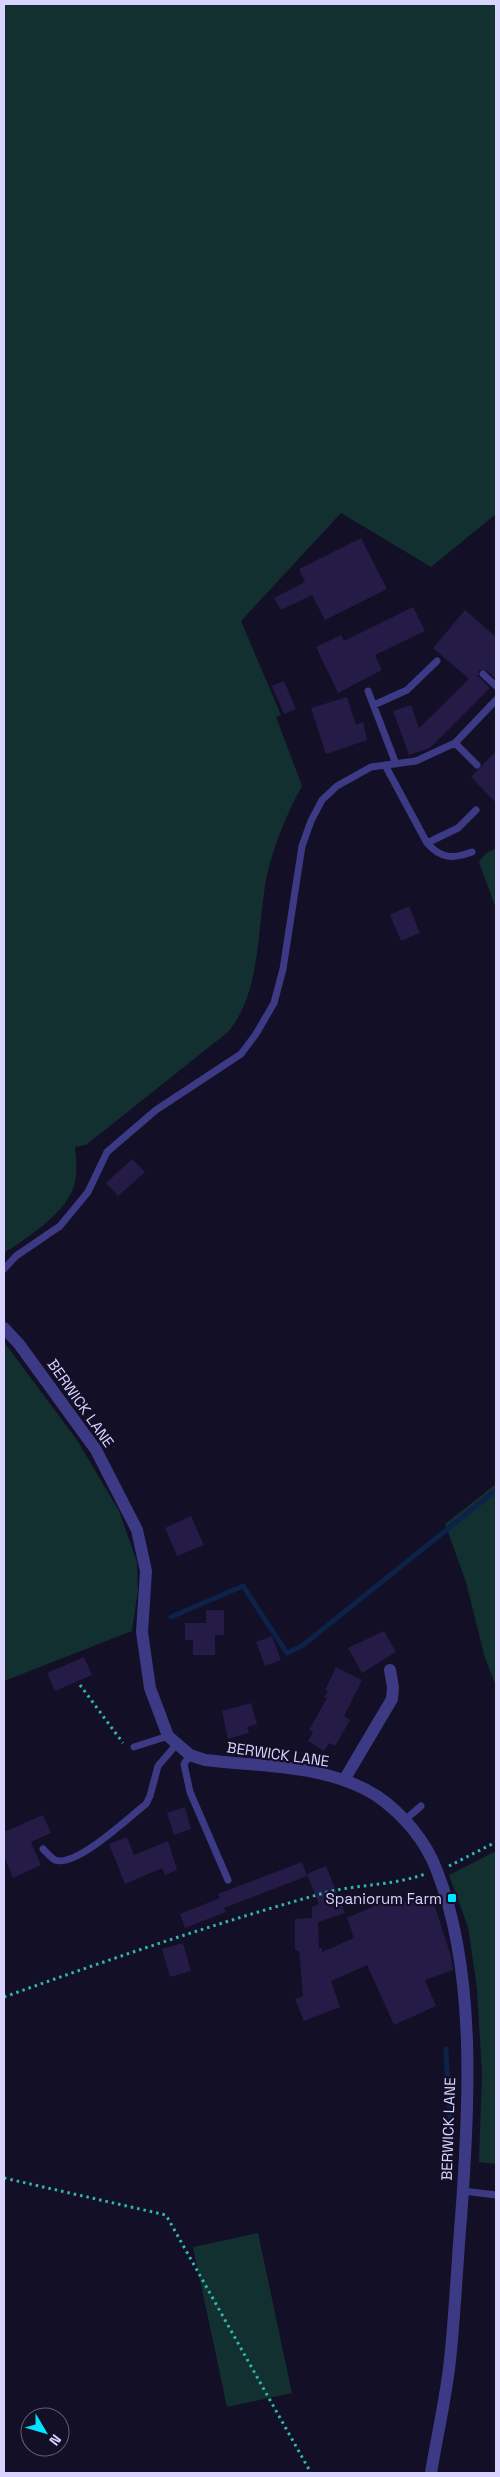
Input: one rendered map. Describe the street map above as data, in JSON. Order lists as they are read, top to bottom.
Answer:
{
  "streets": {
    "street": ["BERWICK LANE"]
  },
  "places": {
    "transit": ["Spaniorum Farm"]
  },
  "north": "bottom right"
}
